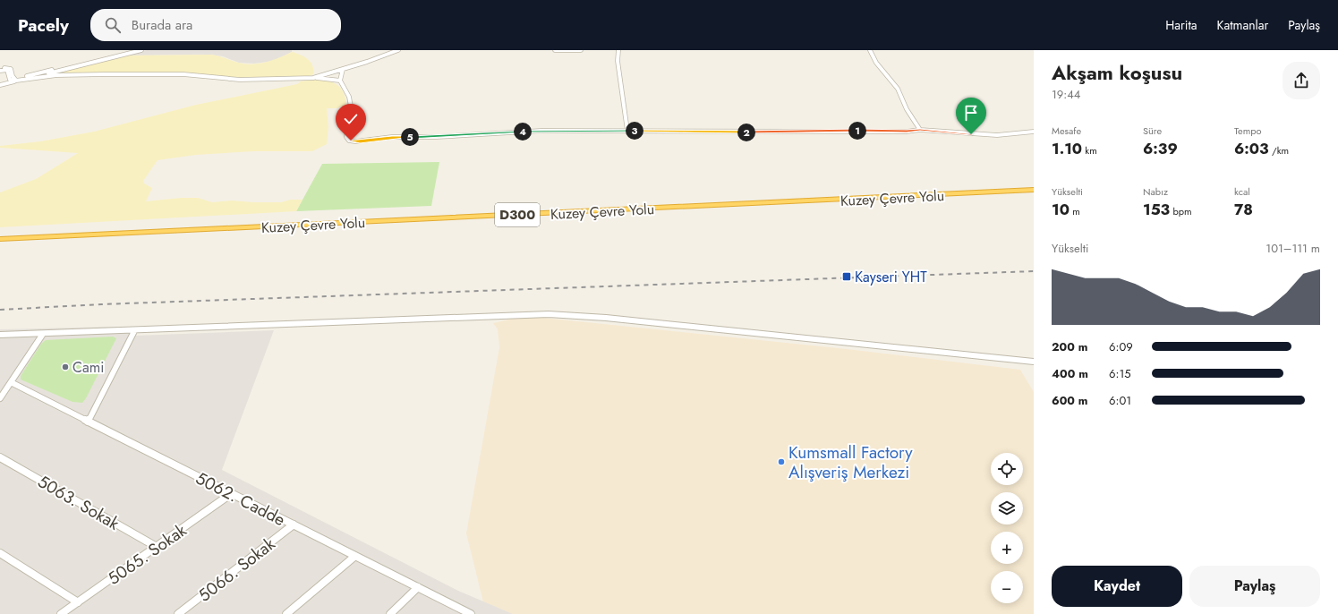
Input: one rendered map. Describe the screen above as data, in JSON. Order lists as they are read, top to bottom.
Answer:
{
  "streets": {
    "highway": ["Kuzey Çevre Yolu", "D300"],
    "street": [
      "5062. Cadde",
      "5063. Sokak",
      "5065. Sokak",
      "5066. Sokak"
    ]
  },
  "crossings": [
    ["5062. Cadde", "5065. Sokak"],
    ["5062. Cadde", "5066. Sokak"],
    ["5063. Sokak", "5065. Sokak"]
  ],
  "places": {
    "transit": ["Kayseri YHT"],
    "other": ["Cami", "Kumsmall Factory Alışveriş Merkezi"]
  },
  "page": {
    "header": "Pacely",
    "search": "Burada ara",
    "nav": ["Harita", "Katmanlar", "Paylaş"],
    "heading": ["Akşam koşusu", "19:44"],
    "stats": [
      ["Mesafe", "1.10 km"],
      ["Süre", "6:39"],
      ["Tempo", "6:03 /km"],
      ["Yükselti", "10 m"],
      ["Nabız", "153 bpm"],
      ["kcal", "78"]
    ],
    "pins": [
      "1",
      "3",
      "4",
      "2",
      "5"
    ],
    "chart": ["Yükselti", "101–111 m"],
    "list": [
      {
        "name": "200 m",
        "note": "6:09"
      },
      {
        "name": "400 m",
        "note": "6:15"
      },
      {
        "name": "600 m",
        "note": "6:01"
      }
    ],
    "map_buttons": ["+", "−"],
    "buttons": ["Kaydet", "Paylaş"]
  }
}
